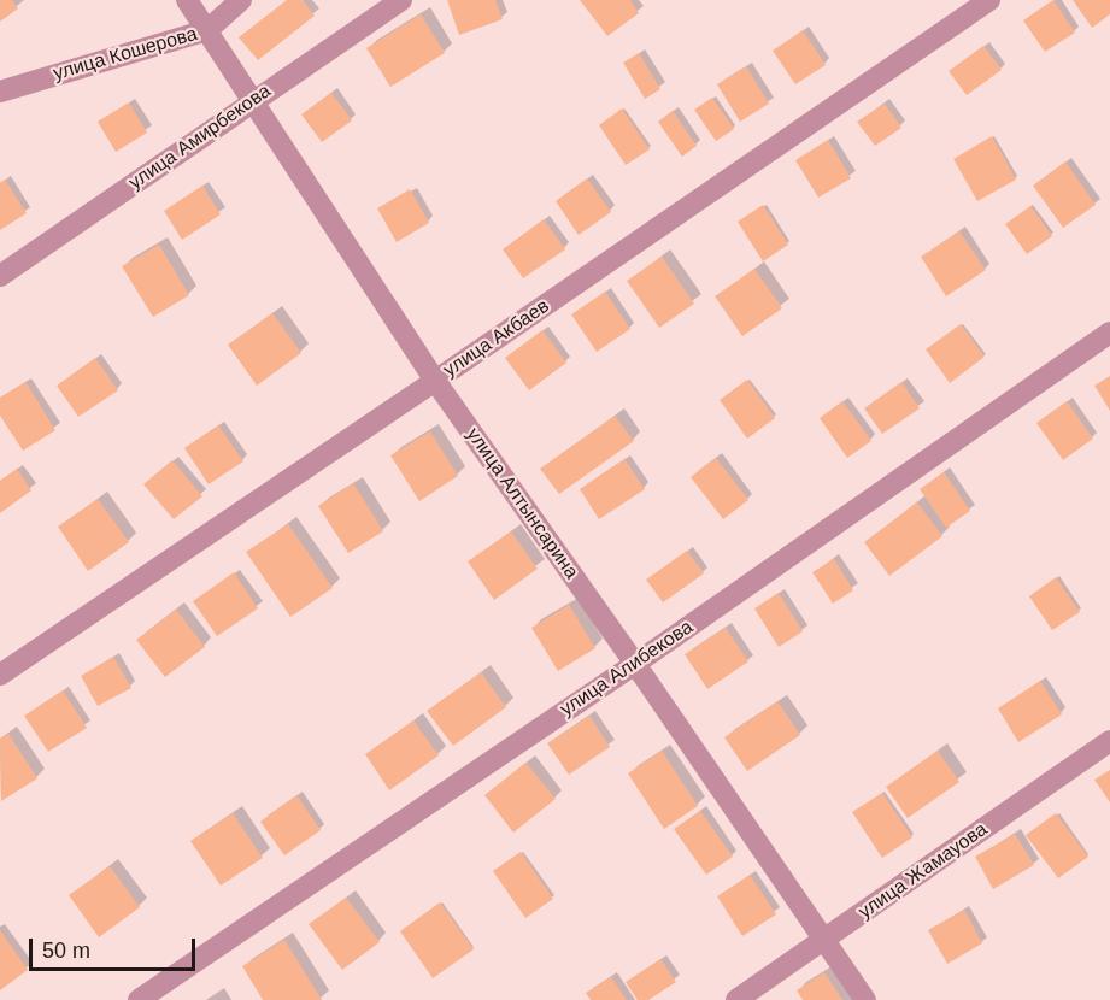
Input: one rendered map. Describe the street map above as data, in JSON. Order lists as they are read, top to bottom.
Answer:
{
  "streets": {
    "street": [
      "улица Кошерова",
      "улица Амирбекова",
      "улица Акбаев",
      "улица Алтынсарина",
      "улица Алибекова",
      "улица Жамауова"
    ]
  },
  "crossings": [
    ["улица Кошерова", "улица Алтынсарина"],
    ["улица Амирбекова", "улица Алтынсарина"],
    ["улица Акбаев", "улица Алтынсарина"],
    ["улица Алтынсарина", "улица Алибекова"],
    ["улица Алтынсарина", "улица Жамауова"]
  ],
  "scale_bar": "50 m"
}
